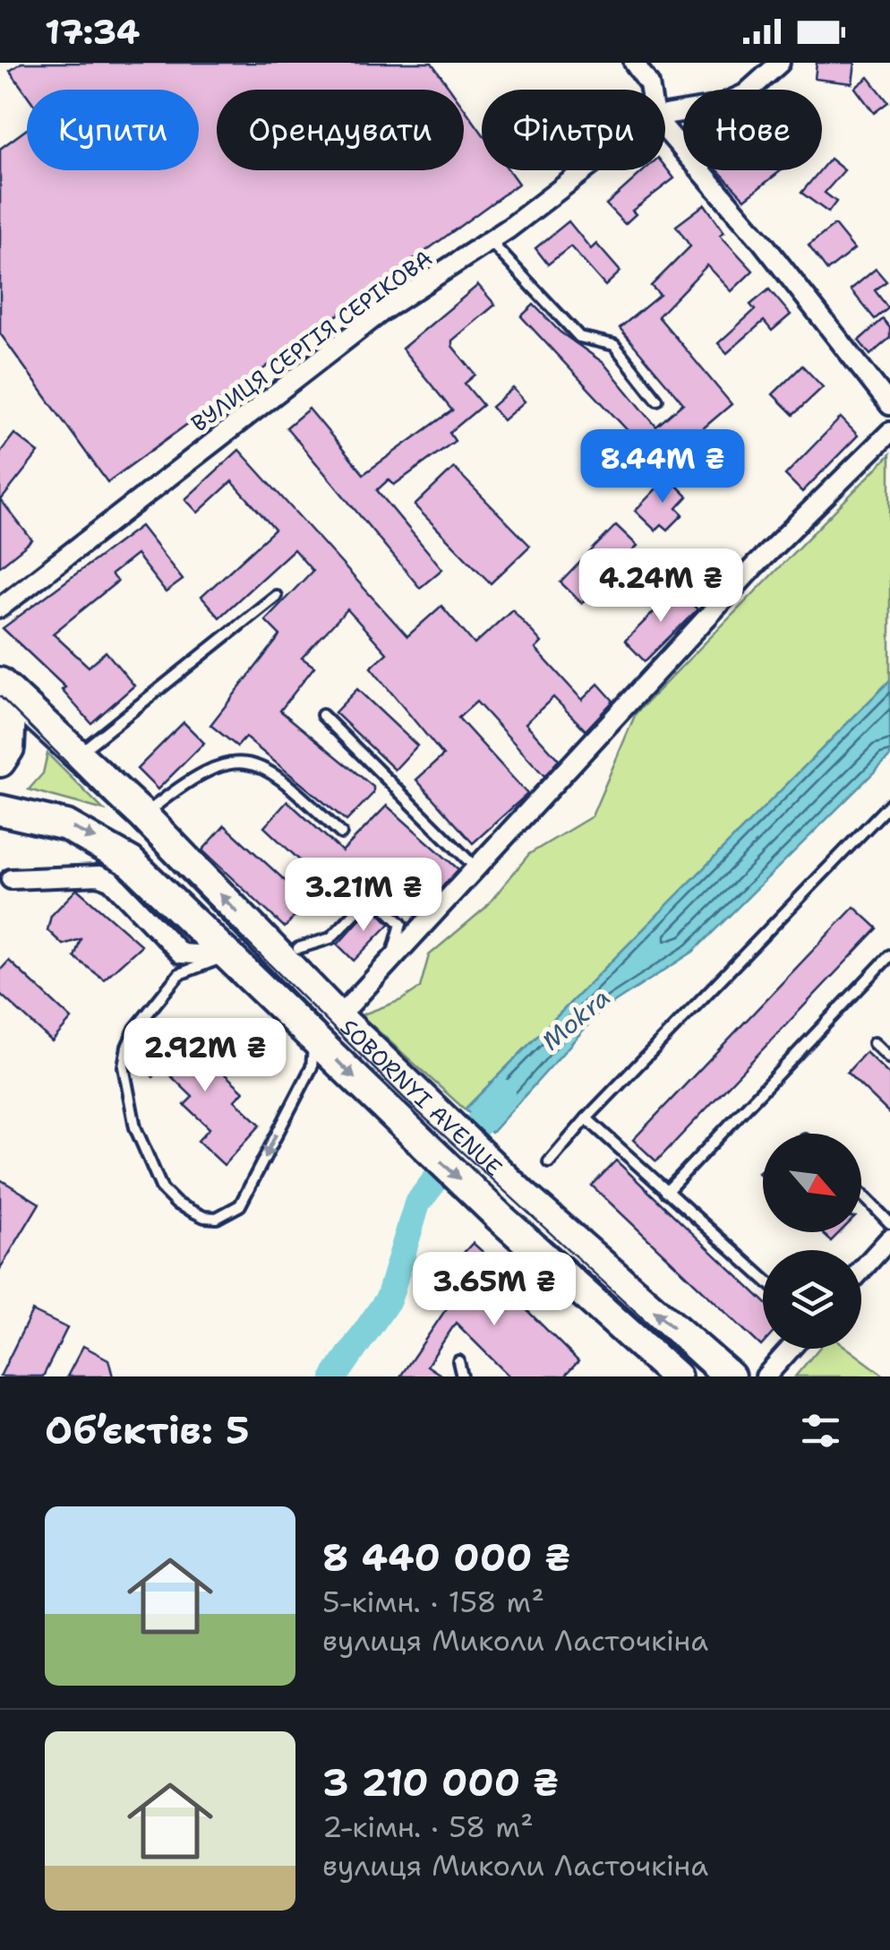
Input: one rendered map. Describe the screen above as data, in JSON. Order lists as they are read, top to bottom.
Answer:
{
  "streets": {
    "main road": ["SOBORNYI AVENUE"],
    "street": ["ВУЛИЦЯ СЕРГІЯ СЕРІКОВА"]
  },
  "water": ["Mokra"],
  "north": "bottom right",
  "page": {
    "status": "17:34",
    "chip": [
      "Купити",
      "Орендувати",
      "Фільтри",
      "Нове"
    ],
    "price": [
      "8.44M ₴",
      "4.24M ₴",
      "3.21M ₴",
      "2.92M ₴",
      "3.65M ₴"
    ],
    "heading": "Об’єктів: 5",
    "list": [
      {
        "name": "8 440 000 ₴",
        "note": "5-кімн. · 158 m² · вулиця Миколи Ласточкіна"
      },
      {
        "name": "3 210 000 ₴",
        "note": "2-кімн. · 58 m² · вулиця Миколи Ласточкіна"
      }
    ]
  }
}
